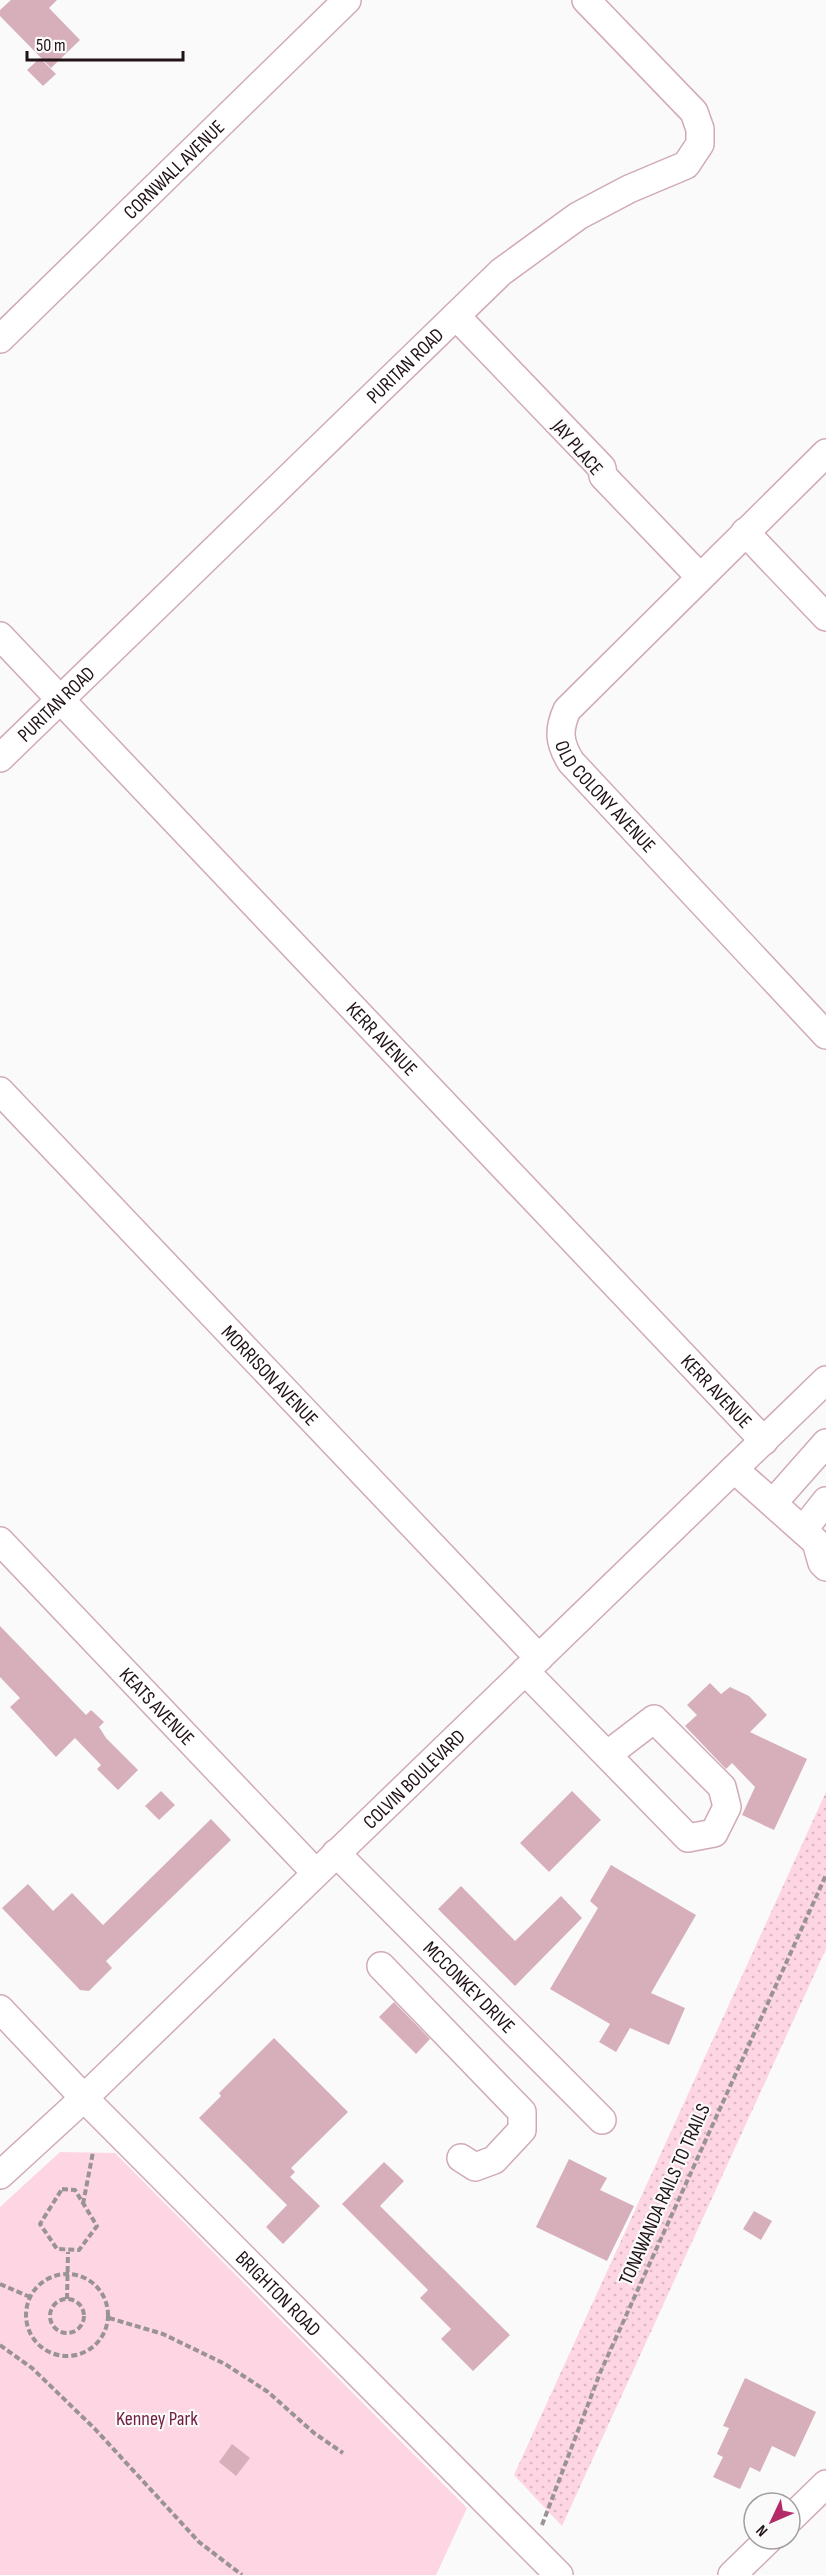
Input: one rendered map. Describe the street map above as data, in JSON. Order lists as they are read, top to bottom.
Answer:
{
  "streets": {
    "street": [
      "CORNWALL AVENUE",
      "PURITAN ROAD",
      "JAY PLACE",
      "OLD COLONY AVENUE",
      "KERR AVENUE",
      "MORRISON AVENUE",
      "KEATS AVENUE",
      "COLVIN BOULEVARD",
      "MCCONKEY DRIVE",
      "BRIGHTON ROAD"
    ],
    "path": ["TONAWANDA RAILS TO TRAILS"]
  },
  "crossings": [
    ["PURITAN ROAD", "JAY PLACE"],
    ["PURITAN ROAD", "KERR AVENUE"],
    ["JAY PLACE", "OLD COLONY AVENUE"],
    ["KERR AVENUE", "COLVIN BOULEVARD"],
    ["MORRISON AVENUE", "COLVIN BOULEVARD"],
    ["KEATS AVENUE", "COLVIN BOULEVARD"],
    ["COLVIN BOULEVARD", "MCCONKEY DRIVE"],
    ["COLVIN BOULEVARD", "BRIGHTON ROAD"]
  ],
  "parks": ["Kenney Park"],
  "scale_bar": "50 m",
  "north": "bottom left"
}
